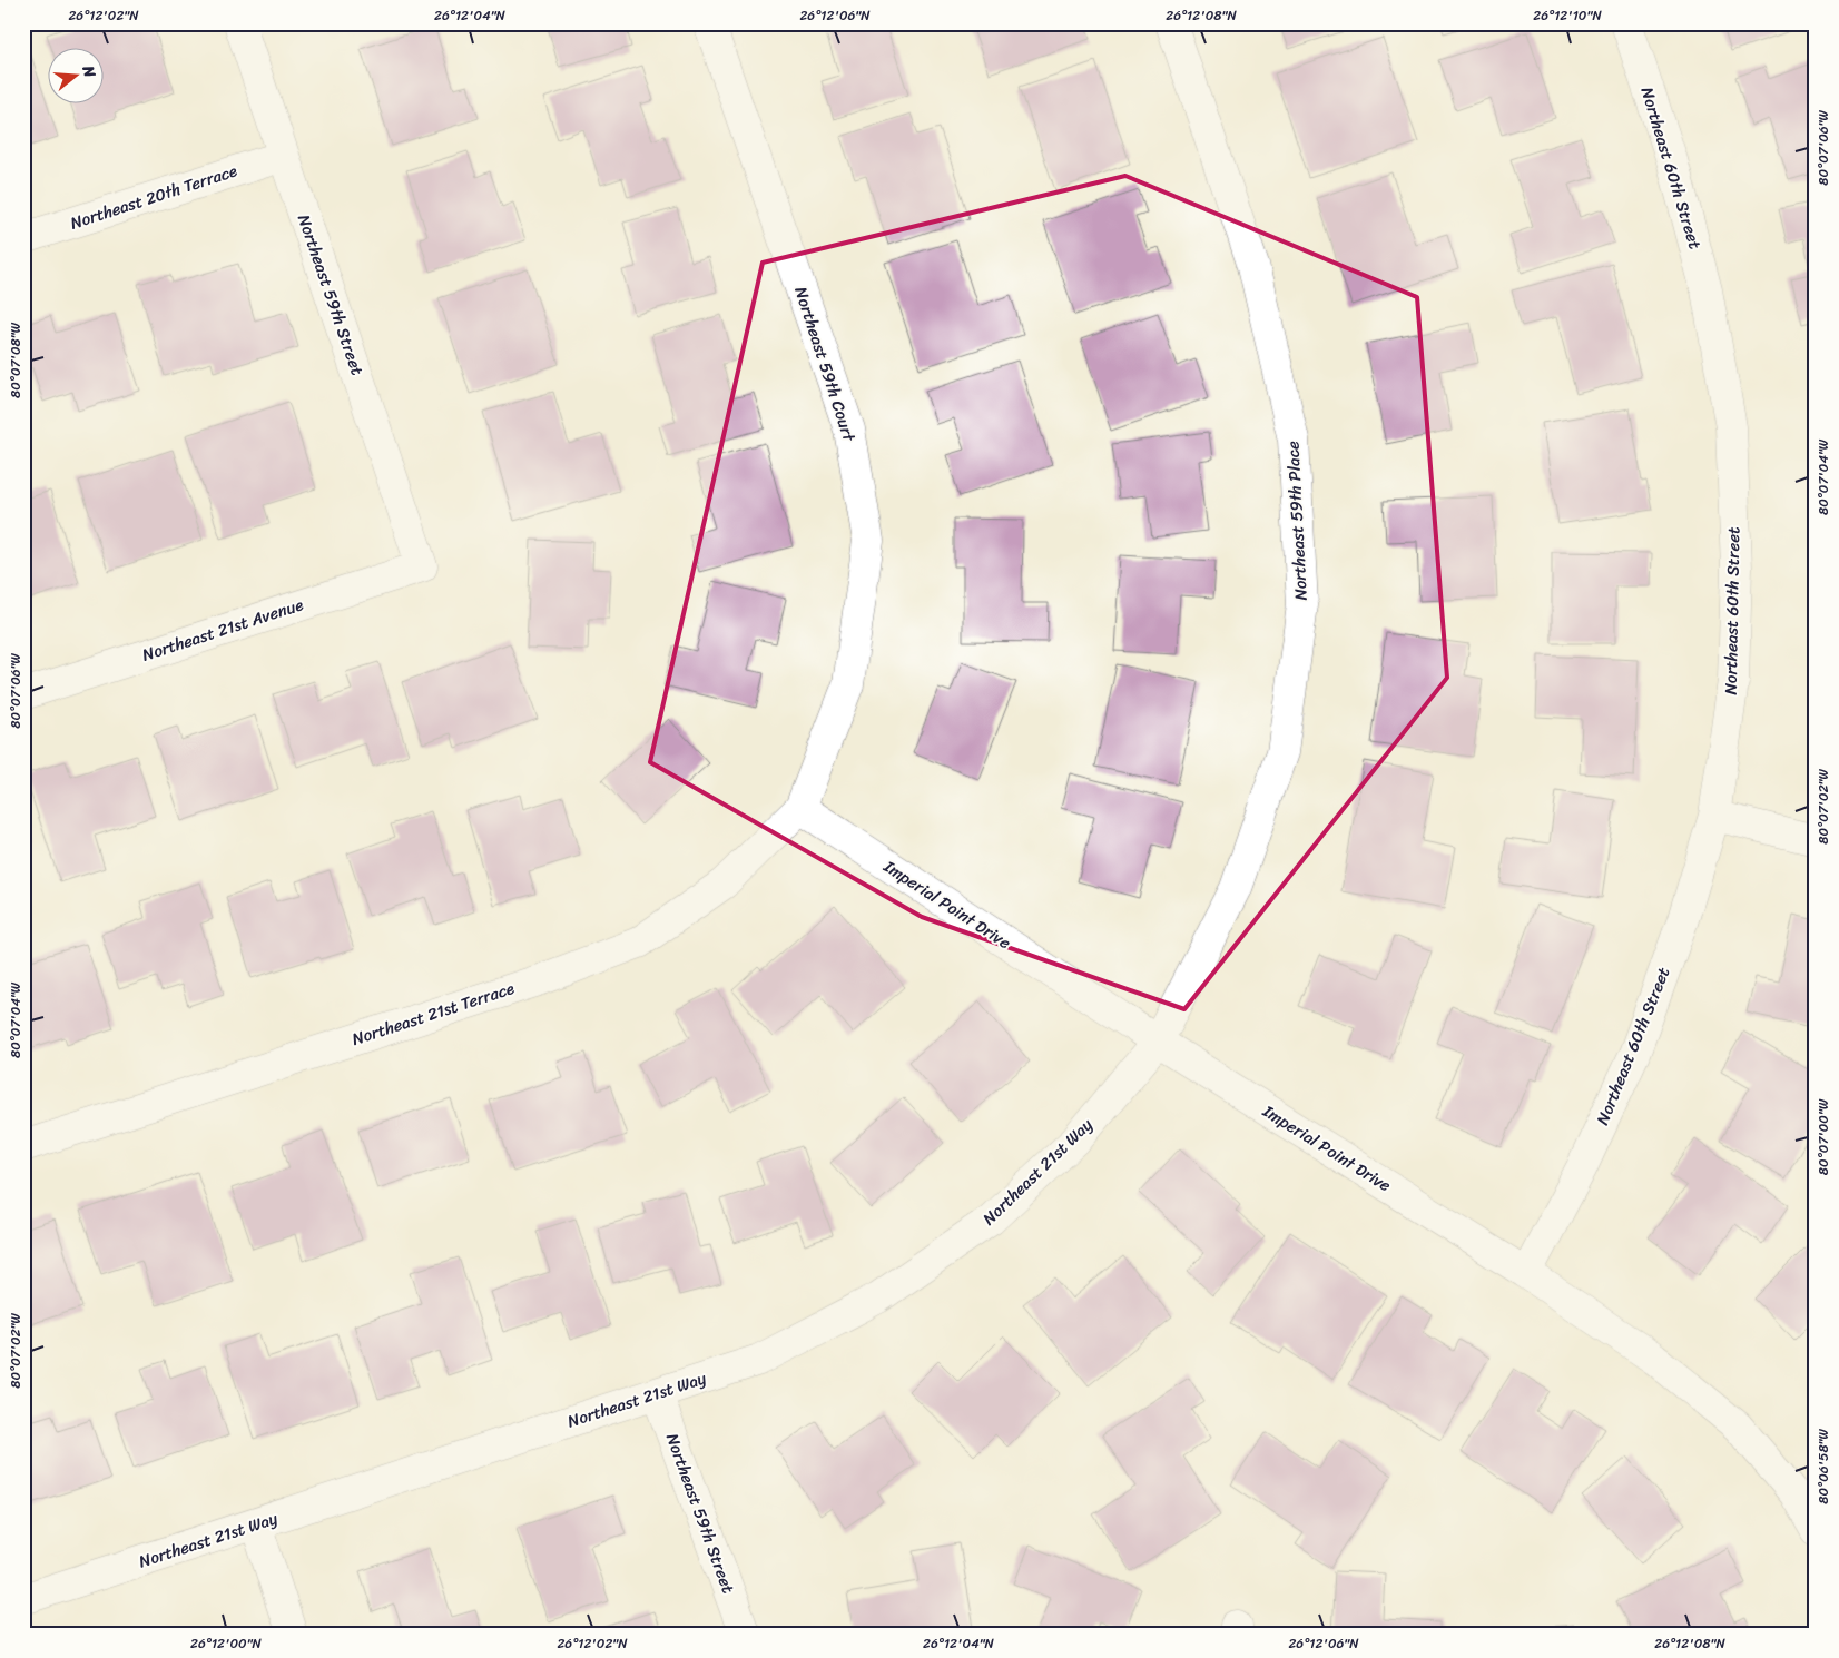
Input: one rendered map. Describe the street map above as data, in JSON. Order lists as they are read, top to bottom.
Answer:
{
  "streets": {
    "street": [
      "Northeast 60th Street",
      "Northeast 20th Terrace",
      "Northeast 59th Street",
      "Northeast 59th Court",
      "Northeast 59th Place",
      "Northeast 21st Avenue",
      "Imperial Point Drive",
      "Northeast 21st Terrace",
      "Northeast 21st Way"
    ]
  },
  "crossings": [
    ["Northeast 60th Street", "Imperial Point Drive"],
    ["Northeast 20th Terrace", "Northeast 59th Street"],
    ["Northeast 59th Street", "Northeast 21st Avenue"],
    ["Northeast 59th Street", "Northeast 21st Way"],
    ["Northeast 59th Court", "Imperial Point Drive"],
    ["Northeast 59th Court", "Northeast 21st Terrace"],
    ["Northeast 59th Place", "Imperial Point Drive"],
    ["Northeast 59th Place", "Northeast 21st Way"],
    ["Imperial Point Drive", "Northeast 21st Terrace"],
    ["Imperial Point Drive", "Northeast 21st Way"]
  ],
  "north": "right",
  "coordinates": [
    "26°12'02\"N",
    "26°12'04\"N",
    "26°12'06\"N",
    "26°12'08\"N",
    "26°12'10\"N",
    "80°07'06\"W",
    "80°07'08\"W",
    "80°07'04\"W",
    "80°07'02\"W",
    "80°07'00\"W",
    "80°06'58\"W",
    "26°12'00\"N"
  ]
}
